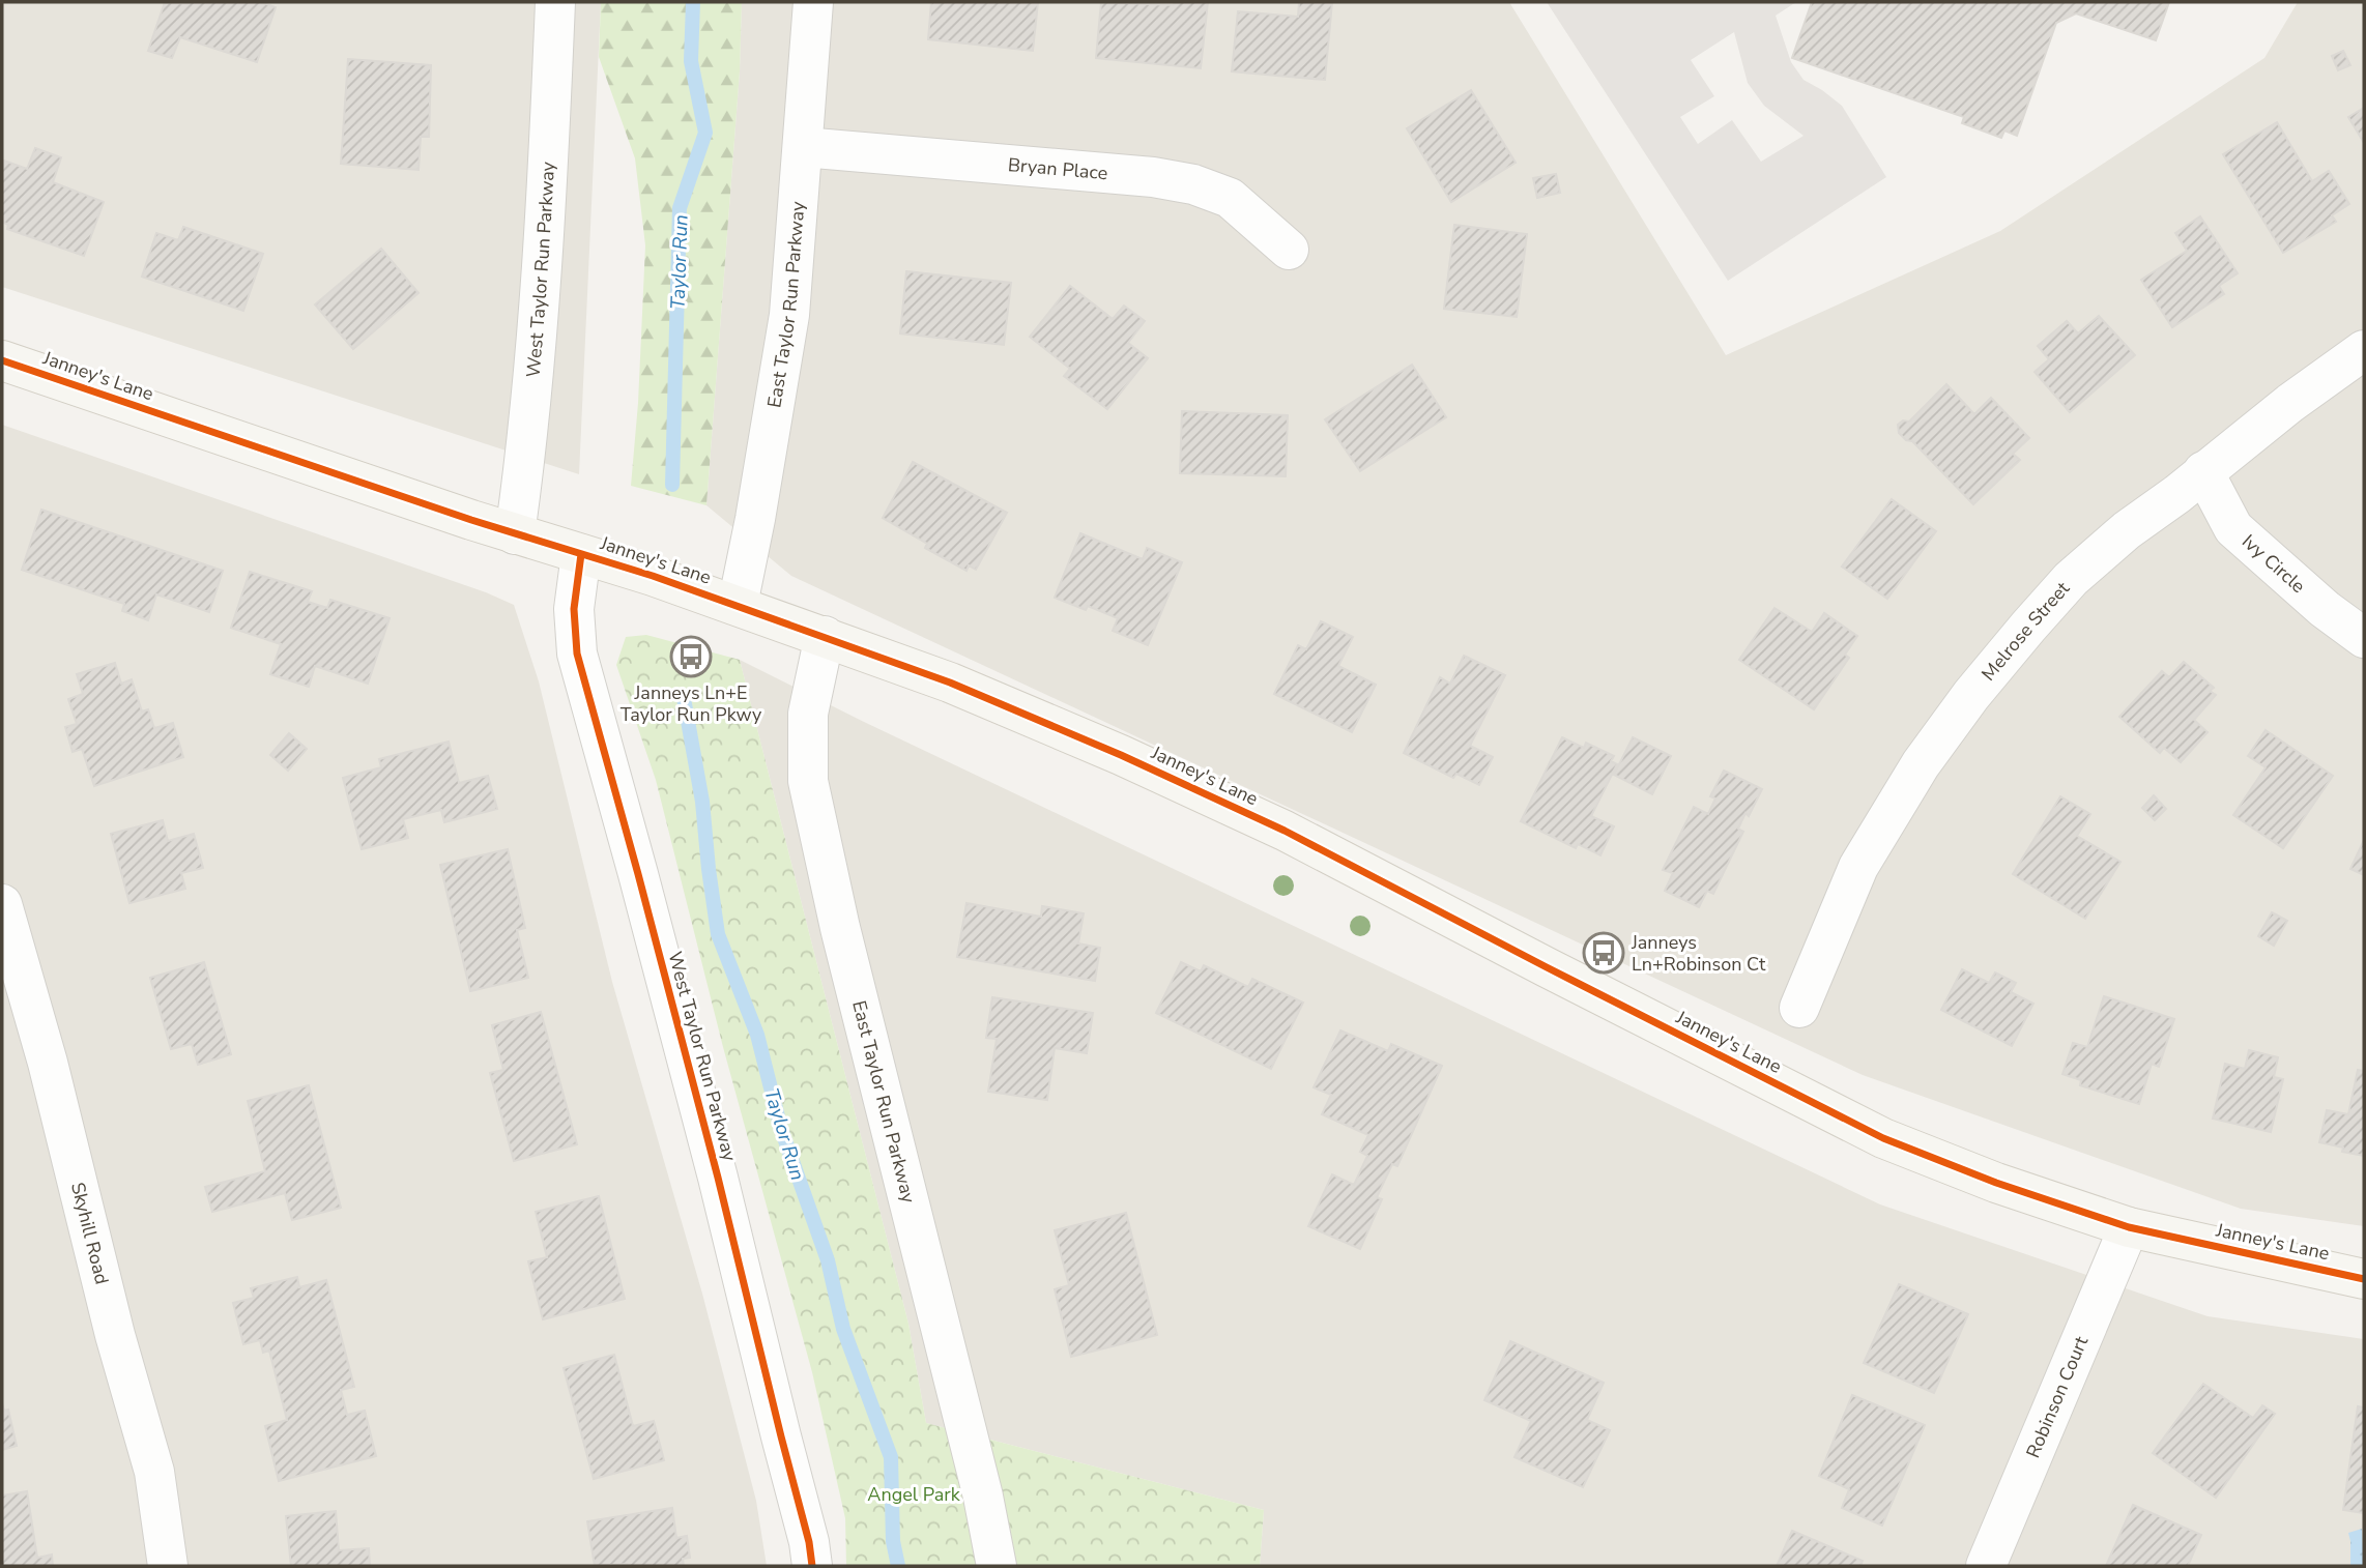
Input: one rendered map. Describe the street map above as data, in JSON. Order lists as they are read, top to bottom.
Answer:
{
  "streets": {
    "main road": ["Janney's Lane"],
    "street": [
      "Bryan Place",
      "West Taylor Run Parkway",
      "East Taylor Run Parkway",
      "Ivy Circle",
      "Melrose Street",
      "Skyhill Road",
      "Robinson Court"
    ]
  },
  "crossings": [
    ["Bryan Place", "East Taylor Run Parkway"],
    ["West Taylor Run Parkway", "Janney's Lane"],
    ["East Taylor Run Parkway", "Janney's Lane"],
    ["Janney's Lane", "Robinson Court"],
    ["Ivy Circle", "Melrose Street"]
  ],
  "water": ["Taylor Run"],
  "parks": ["Angel Park"],
  "places": {
    "bus stop": ["Janneys Ln+E Taylor Run Pkwy", "Janneys Ln+Robinson Ct"]
  }
}
